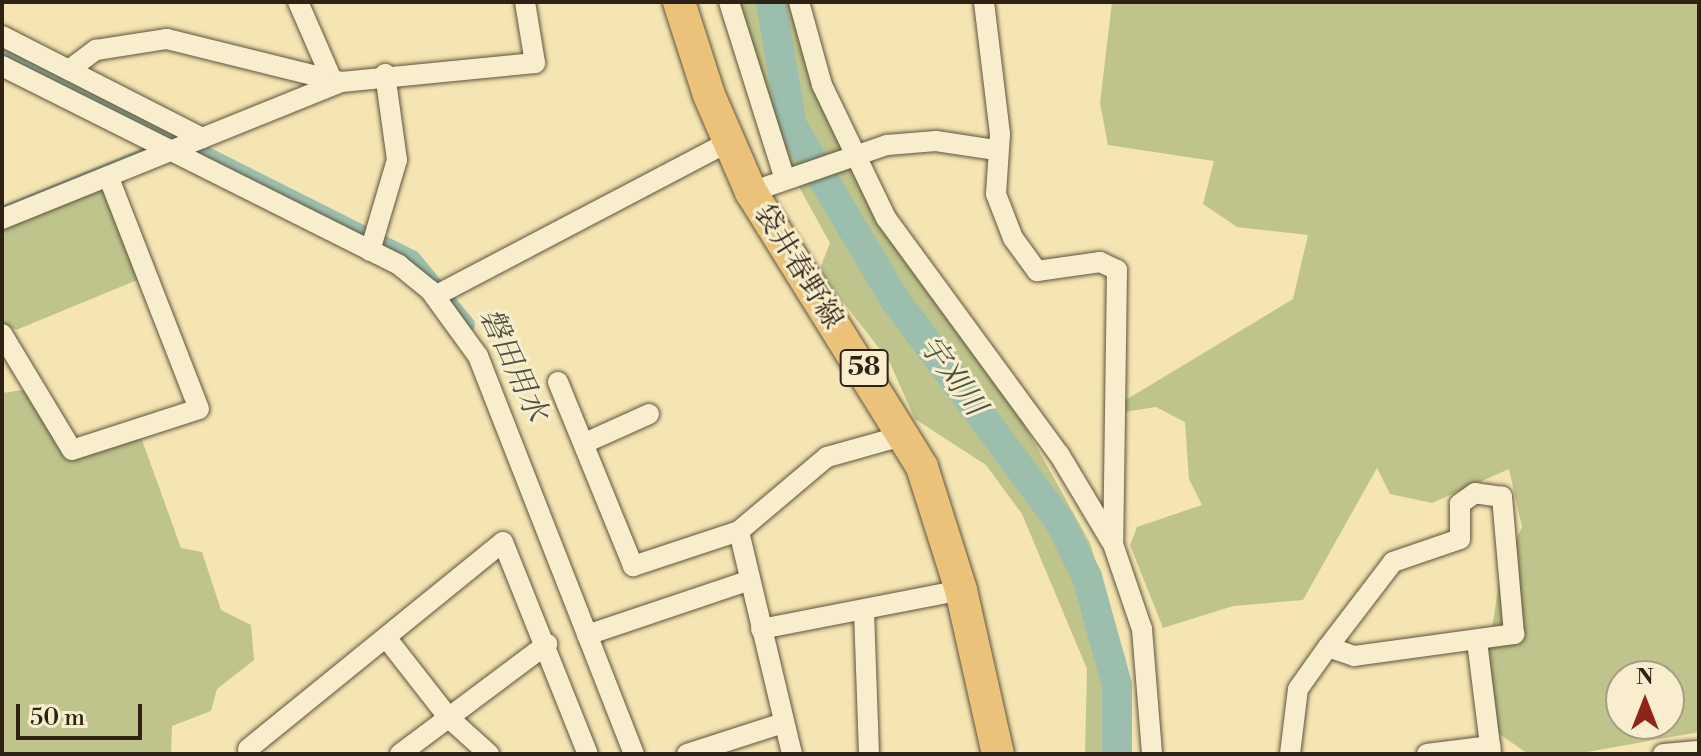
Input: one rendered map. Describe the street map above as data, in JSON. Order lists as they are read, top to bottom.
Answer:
{
  "streets": {
    "main road": ["袋井春野線", "58"]
  },
  "water": ["磐田用水", "宇刈川"],
  "scale_bar": "50 m",
  "north": "top"
}
